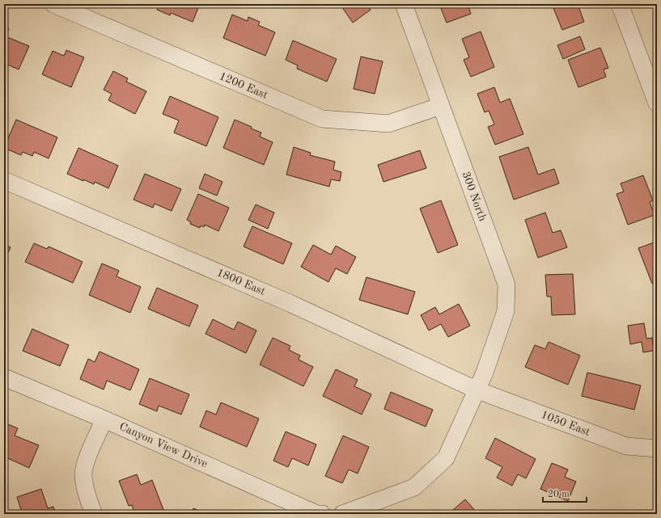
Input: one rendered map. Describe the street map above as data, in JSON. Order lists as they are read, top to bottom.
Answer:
{
  "streets": {
    "street": [
      "1200 East",
      "300 North",
      "1800 East",
      "1050 East",
      "Canyon View Drive"
    ]
  },
  "crossings": [
    ["1200 East", "300 North"],
    ["300 North", "1800 East"],
    ["300 North", "1050 East"],
    ["1800 East", "1050 East"]
  ],
  "scale_bar": "20 m"
}
